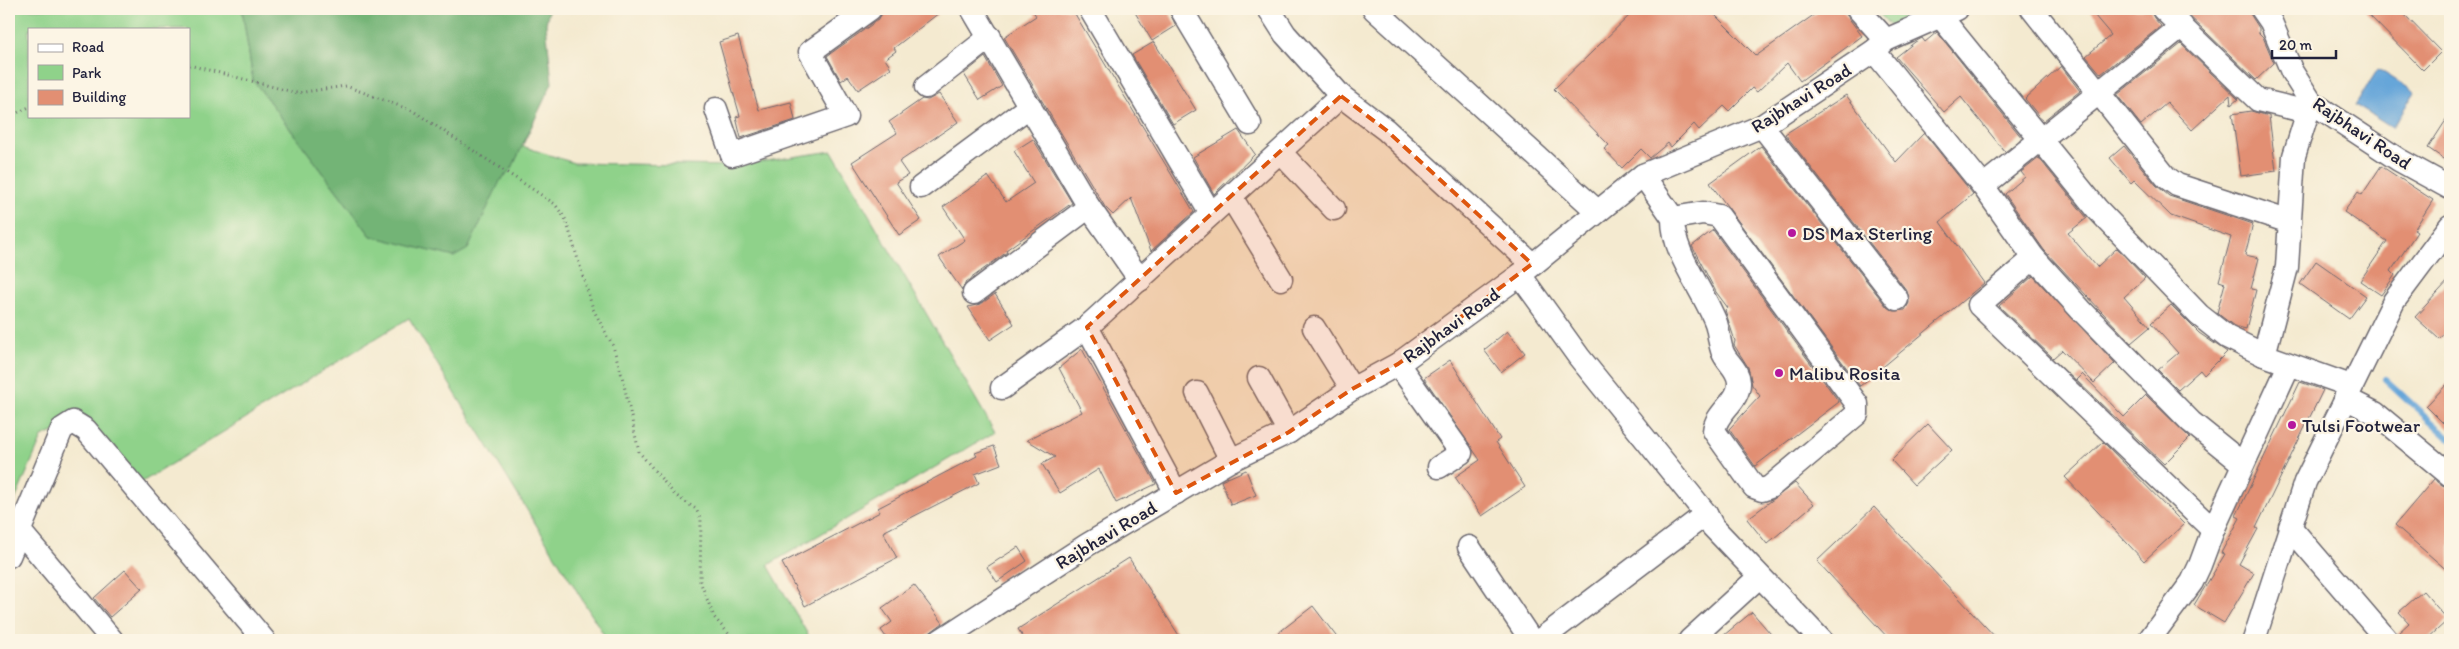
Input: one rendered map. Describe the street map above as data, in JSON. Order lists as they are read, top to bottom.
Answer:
{
  "streets": {
    "street": ["Rajbhavi Road"]
  },
  "places": ["DS Max Sterling", "Malibu Rosita", "Tulsi Footwear"],
  "legend": ["Road", "Park", "Building"],
  "scale_bar": "20 m"
}
